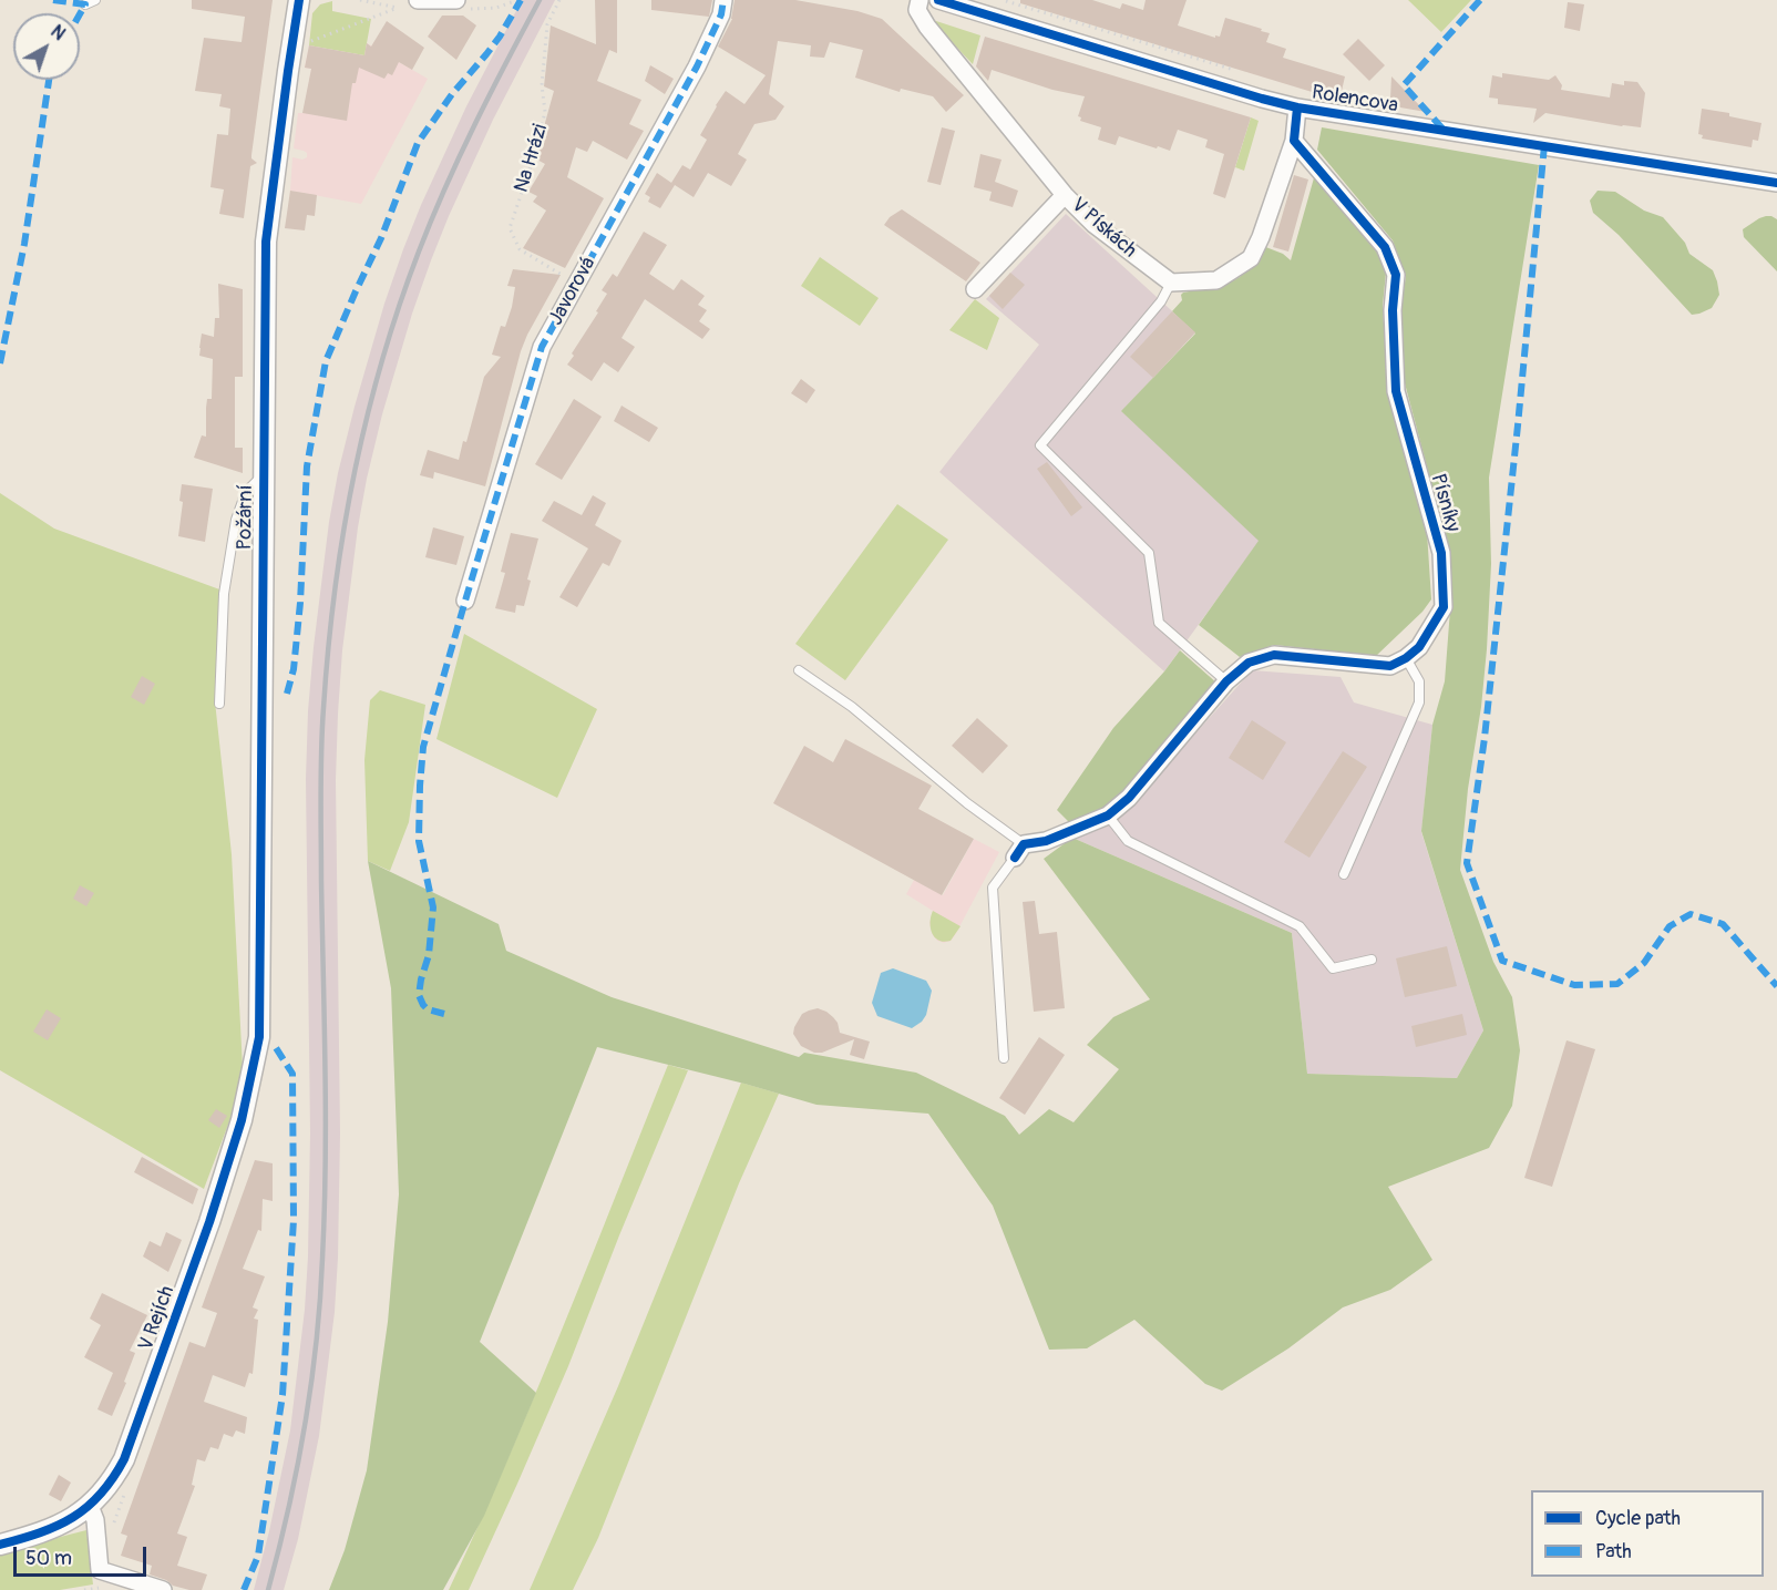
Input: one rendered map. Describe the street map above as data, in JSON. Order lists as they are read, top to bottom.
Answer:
{
  "streets": {
    "street": [
      "Rolencova",
      "V Pískách",
      "Javorová",
      "Písníky",
      "Požární",
      "V Rejích"
    ],
    "path": ["Na Hrázi"]
  },
  "crossings": [
    ["Na Hrázi", "Javorová"],
    ["Požární", "V Rejích"]
  ],
  "legend": ["Cycle path", "Path"],
  "scale_bar": "50 m",
  "north": "top right"
}
